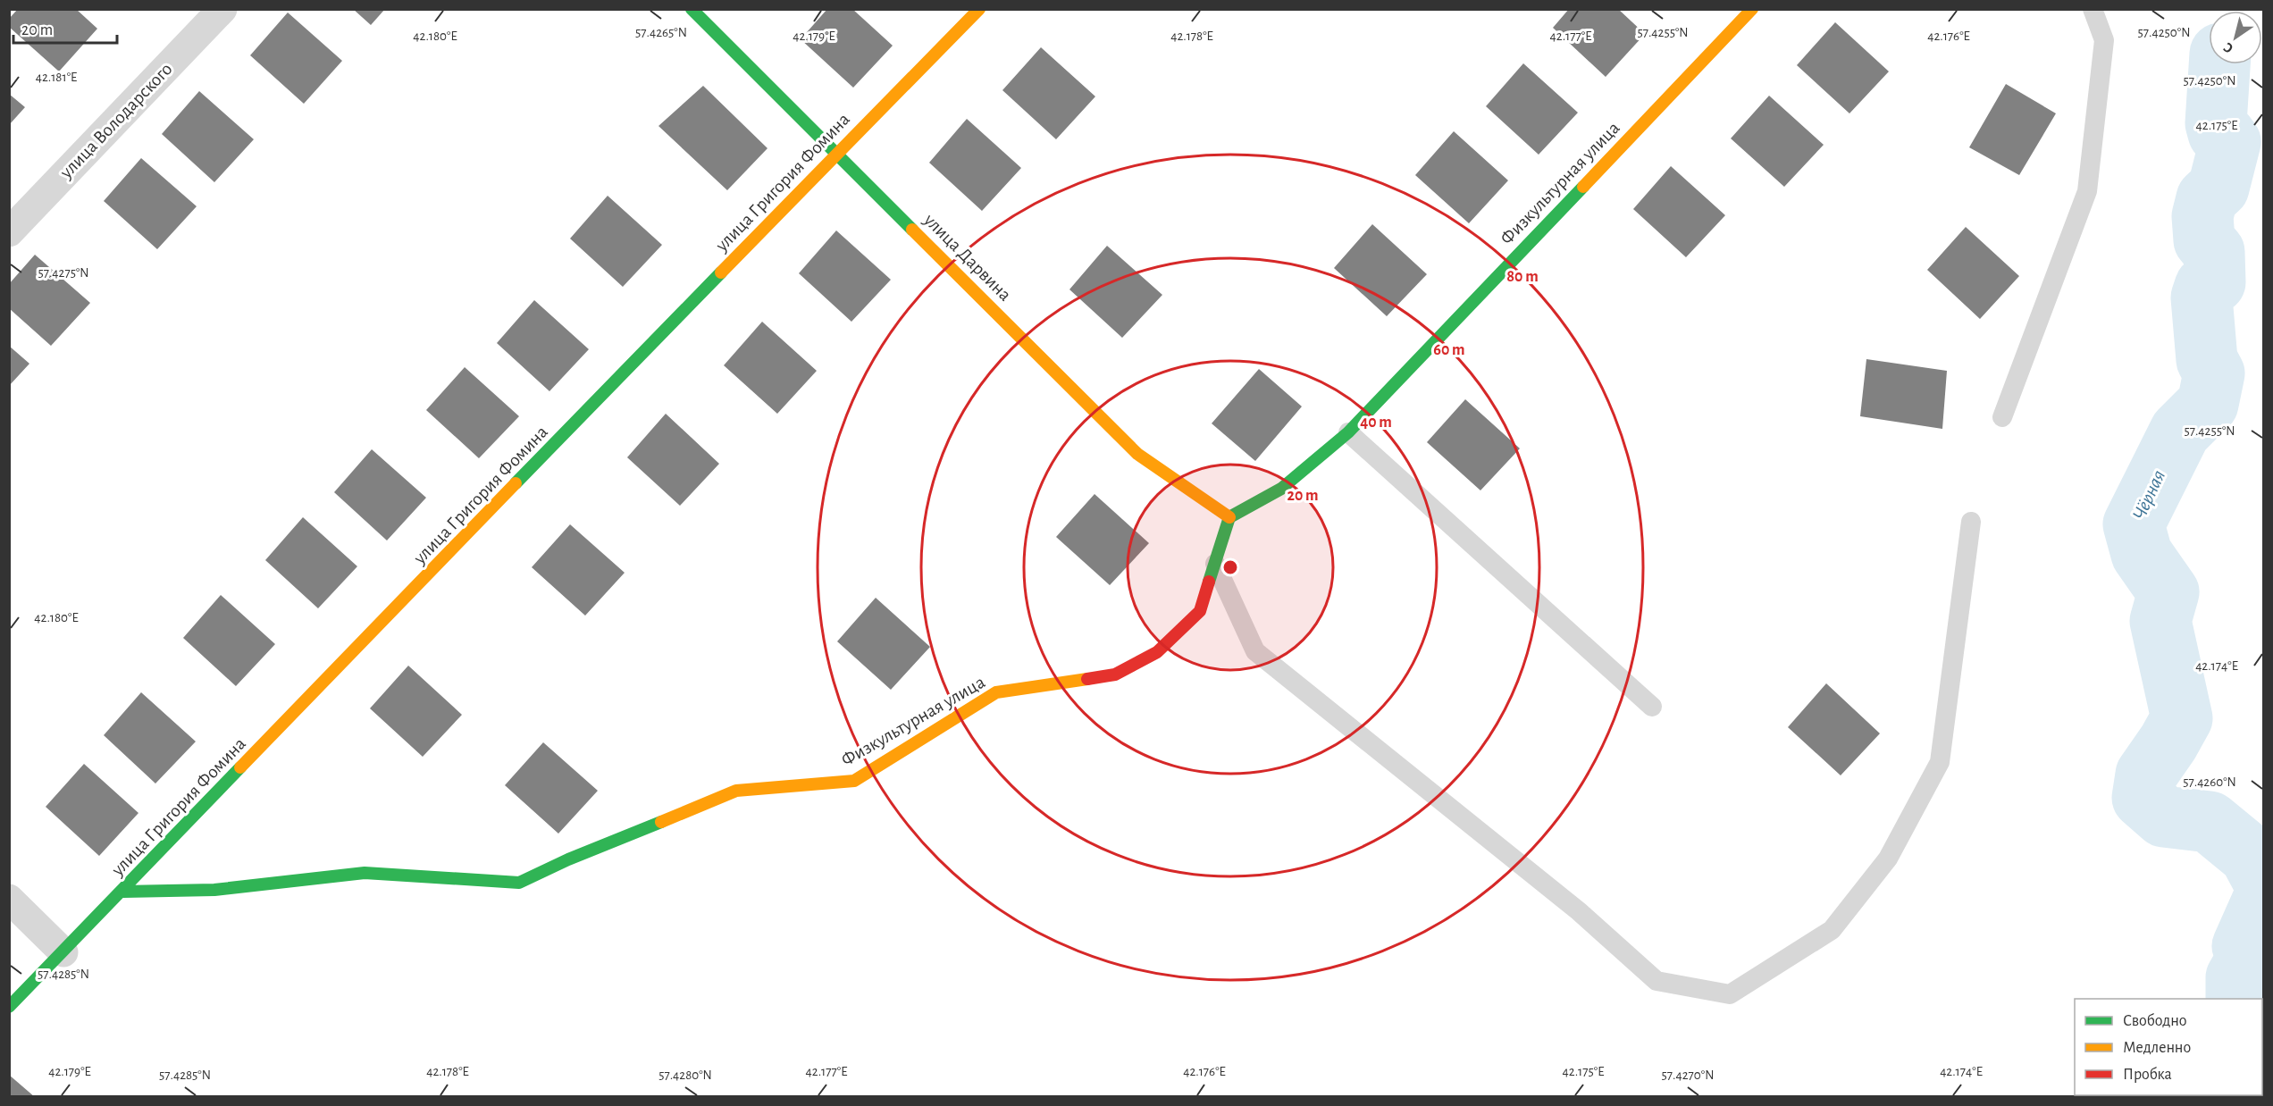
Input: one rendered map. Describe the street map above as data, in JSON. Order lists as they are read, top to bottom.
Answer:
{
  "streets": {
    "street": [
      "улица Володарского",
      "улица Григория Фомина",
      "Физкультурная улица",
      "улица Дарвина"
    ]
  },
  "crossings": [
    ["улица Григория Фомина", "Физкультурная улица"],
    ["улица Григория Фомина", "улица Дарвина"],
    ["Физкультурная улица", "улица Дарвина"]
  ],
  "water": ["Чёрная"],
  "legend": ["Свободно", "Медленно", "Пробка"],
  "scale_bar": "20 m",
  "north": "bottom left",
  "coordinates": [
    "57.4265°N",
    "57.4255°N",
    "57.4250°N",
    "42.180°E",
    "42.179°E",
    "42.178°E",
    "42.177°E",
    "42.176°E",
    "42.181°E",
    "42.175°E",
    "57.4275°N",
    "42.174°E",
    "57.4260°N",
    "57.4285°N",
    "57.4280°N",
    "57.4270°N"
  ],
  "rings": [
    "80 m",
    "60 m",
    "40 m",
    "20 m"
  ]
}
